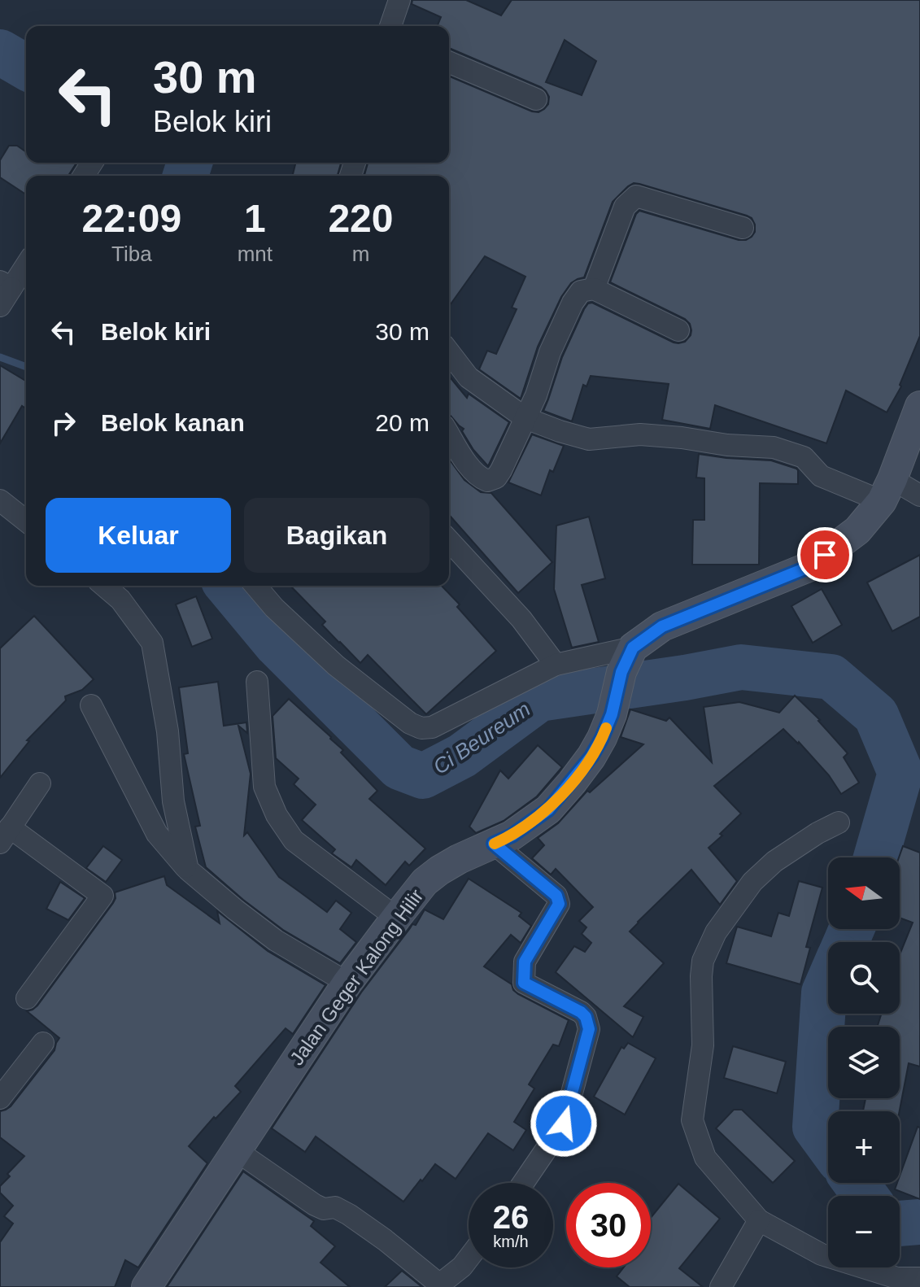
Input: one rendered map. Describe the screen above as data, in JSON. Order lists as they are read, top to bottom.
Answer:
{
  "streets": {
    "main road": ["Jalan Geger Kalong Hilir"]
  },
  "water": ["Ci Beureum"],
  "north": "left",
  "page": {
    "turn": ["30 m", "Belok kiri"],
    "eta": [
      "22:09",
      "Tiba",
      "1",
      "mnt",
      "220",
      "m"
    ],
    "list": [
      {
        "name": "Belok kiri",
        "value": "30 m"
      },
      {
        "name": "Belok kanan",
        "value": "20 m"
      }
    ],
    "buttons": ["Keluar", "Bagikan"],
    "map_buttons": ["+", "−"],
    "speed": "26 km/h",
    "limit": "30"
  }
}
